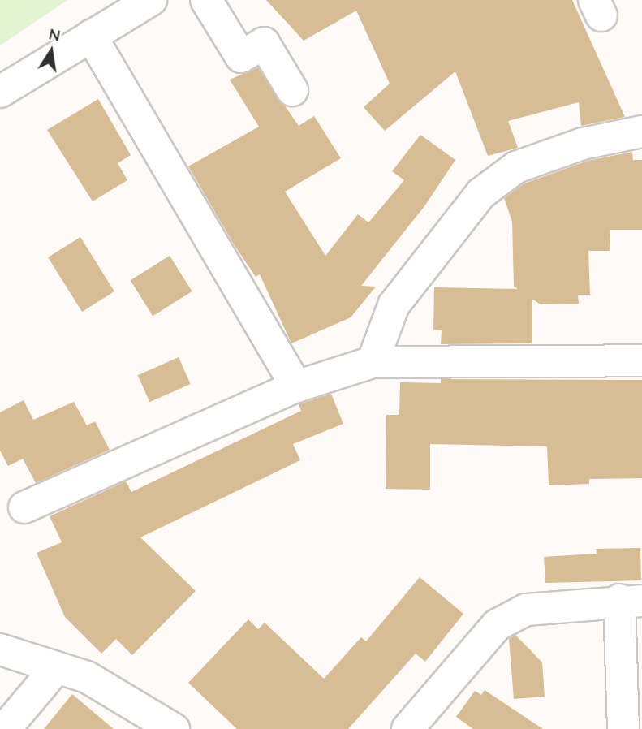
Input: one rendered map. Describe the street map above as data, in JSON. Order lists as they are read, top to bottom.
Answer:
{
  "north": "top"
}
